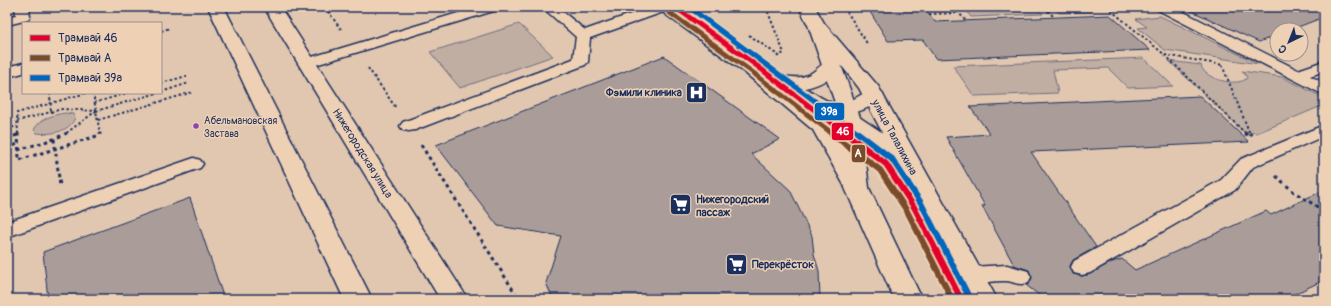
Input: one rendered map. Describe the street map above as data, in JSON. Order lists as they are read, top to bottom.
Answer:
{
  "streets": {
    "street": ["улица Талалихина", "Нижегородская улица"]
  },
  "places": {
    "hospital": ["Фэмили клиника"],
    "other": ["Абельмановская Застава"],
    "supermarket": ["Нижегородский пассаж", "Перекрёсток"]
  },
  "lines": ["tram line 46", "tram line 39а", "tram line А"],
  "legend": ["Трамвай 46", "Трамвай А", "Трамвай 39а"],
  "north": "bottom left"
}
